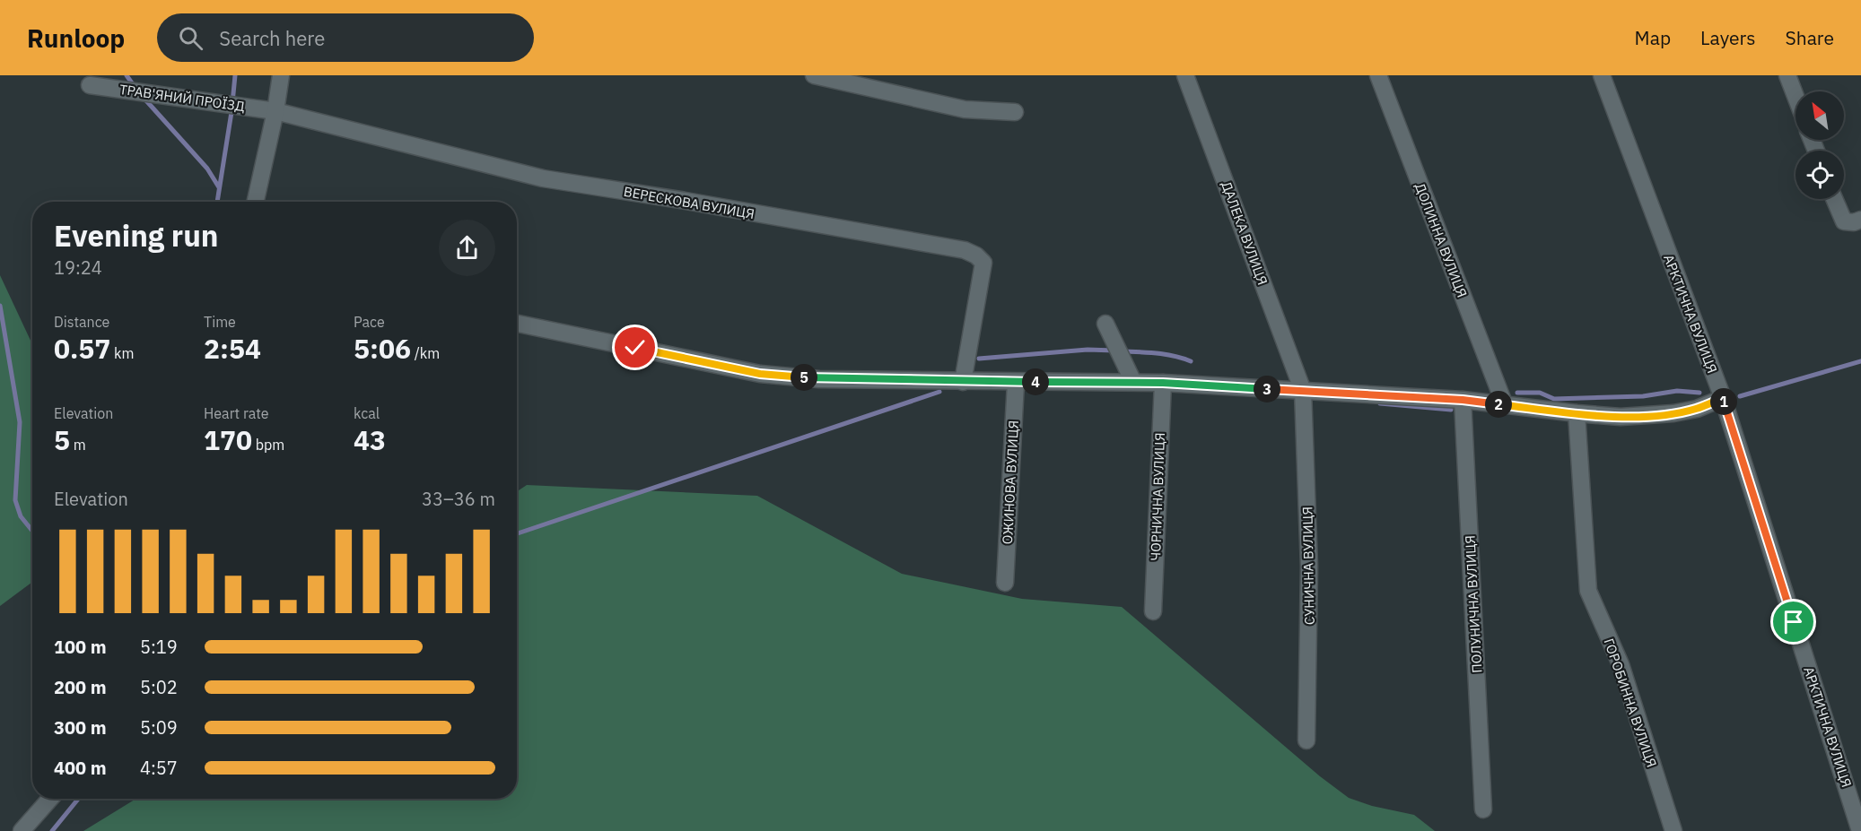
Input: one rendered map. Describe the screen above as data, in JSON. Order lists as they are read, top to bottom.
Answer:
{
  "streets": {
    "street": [
      "ТРАВ'ЯНИЙ ПРОЇЗД",
      "ВЕРЕСКОВА ВУЛИЦЯ",
      "ДАЛЕКА ВУЛИЦЯ",
      "ДОЛИННА ВУЛИЦЯ",
      "АРКТИЧНА ВУЛИЦЯ",
      "ОЖИНОВА ВУЛИЦЯ",
      "ЧОРНИЧНА ВУЛИЦЯ",
      "СУНИЧНА ВУЛИЦЯ",
      "ПОЛУНИЧНА ВУЛИЦЯ",
      "ГОРОБИННА ВУЛИЦЯ"
    ]
  },
  "crossings": [
    ["ТРАВ'ЯНИЙ ПРОЇЗД", "ВЕРЕСКОВА ВУЛИЦЯ"],
    ["ДАЛЕКА ВУЛИЦЯ", "СУНИЧНА ВУЛИЦЯ"]
  ],
  "north": "top left",
  "page": {
    "header": "Runloop",
    "search": "Search here",
    "nav": ["Map", "Layers", "Share"],
    "heading": ["Evening run", "19:24"],
    "stats": [
      ["Distance", "0.57 km"],
      ["Time", "2:54"],
      ["Pace", "5:06 /km"],
      ["Elevation", "5 m"],
      ["Heart rate", "170 bpm"],
      ["kcal", "43"]
    ],
    "pins": [
      "5",
      "4",
      "3",
      "1",
      "2"
    ],
    "chart": ["Elevation", "33–36 m"],
    "list": [
      {
        "name": "100 m",
        "note": "5:19"
      },
      {
        "name": "200 m",
        "note": "5:02"
      },
      {
        "name": "300 m",
        "note": "5:09"
      },
      {
        "name": "400 m",
        "note": "4:57"
      }
    ]
  }
}
